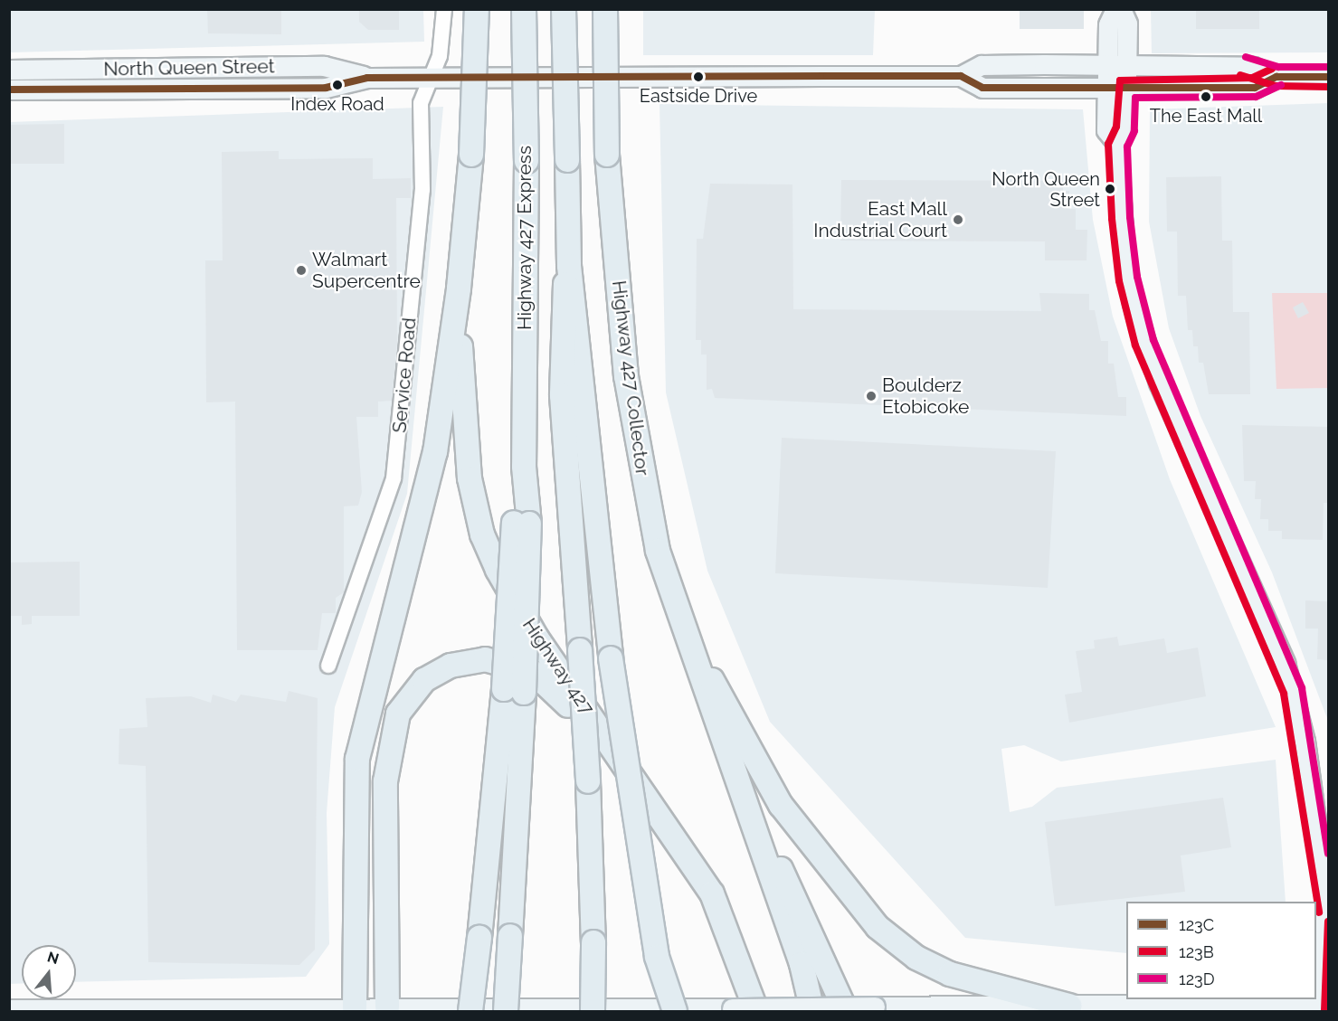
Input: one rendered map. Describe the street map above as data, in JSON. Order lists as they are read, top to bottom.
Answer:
{
  "streets": {
    "highway": ["Highway 427 Express", "Highway 427 Collector", "Highway 427"],
    "main road": ["North Queen Street"],
    "street": ["Service Road"]
  },
  "crossings": [
    ["North Queen Street", "Service Road"]
  ],
  "places": [
    "Eastside Drive",
    "Index Road",
    "The East Mall",
    "North Queen Street",
    "East Mall Industrial Court",
    "Walmart Supercentre",
    "Boulderz Etobicoke"
  ],
  "lines": ["transit line 123D", "transit line 123B", "transit line 123C"],
  "legend": ["123C", "123B", "123D"],
  "north": "top"
}
